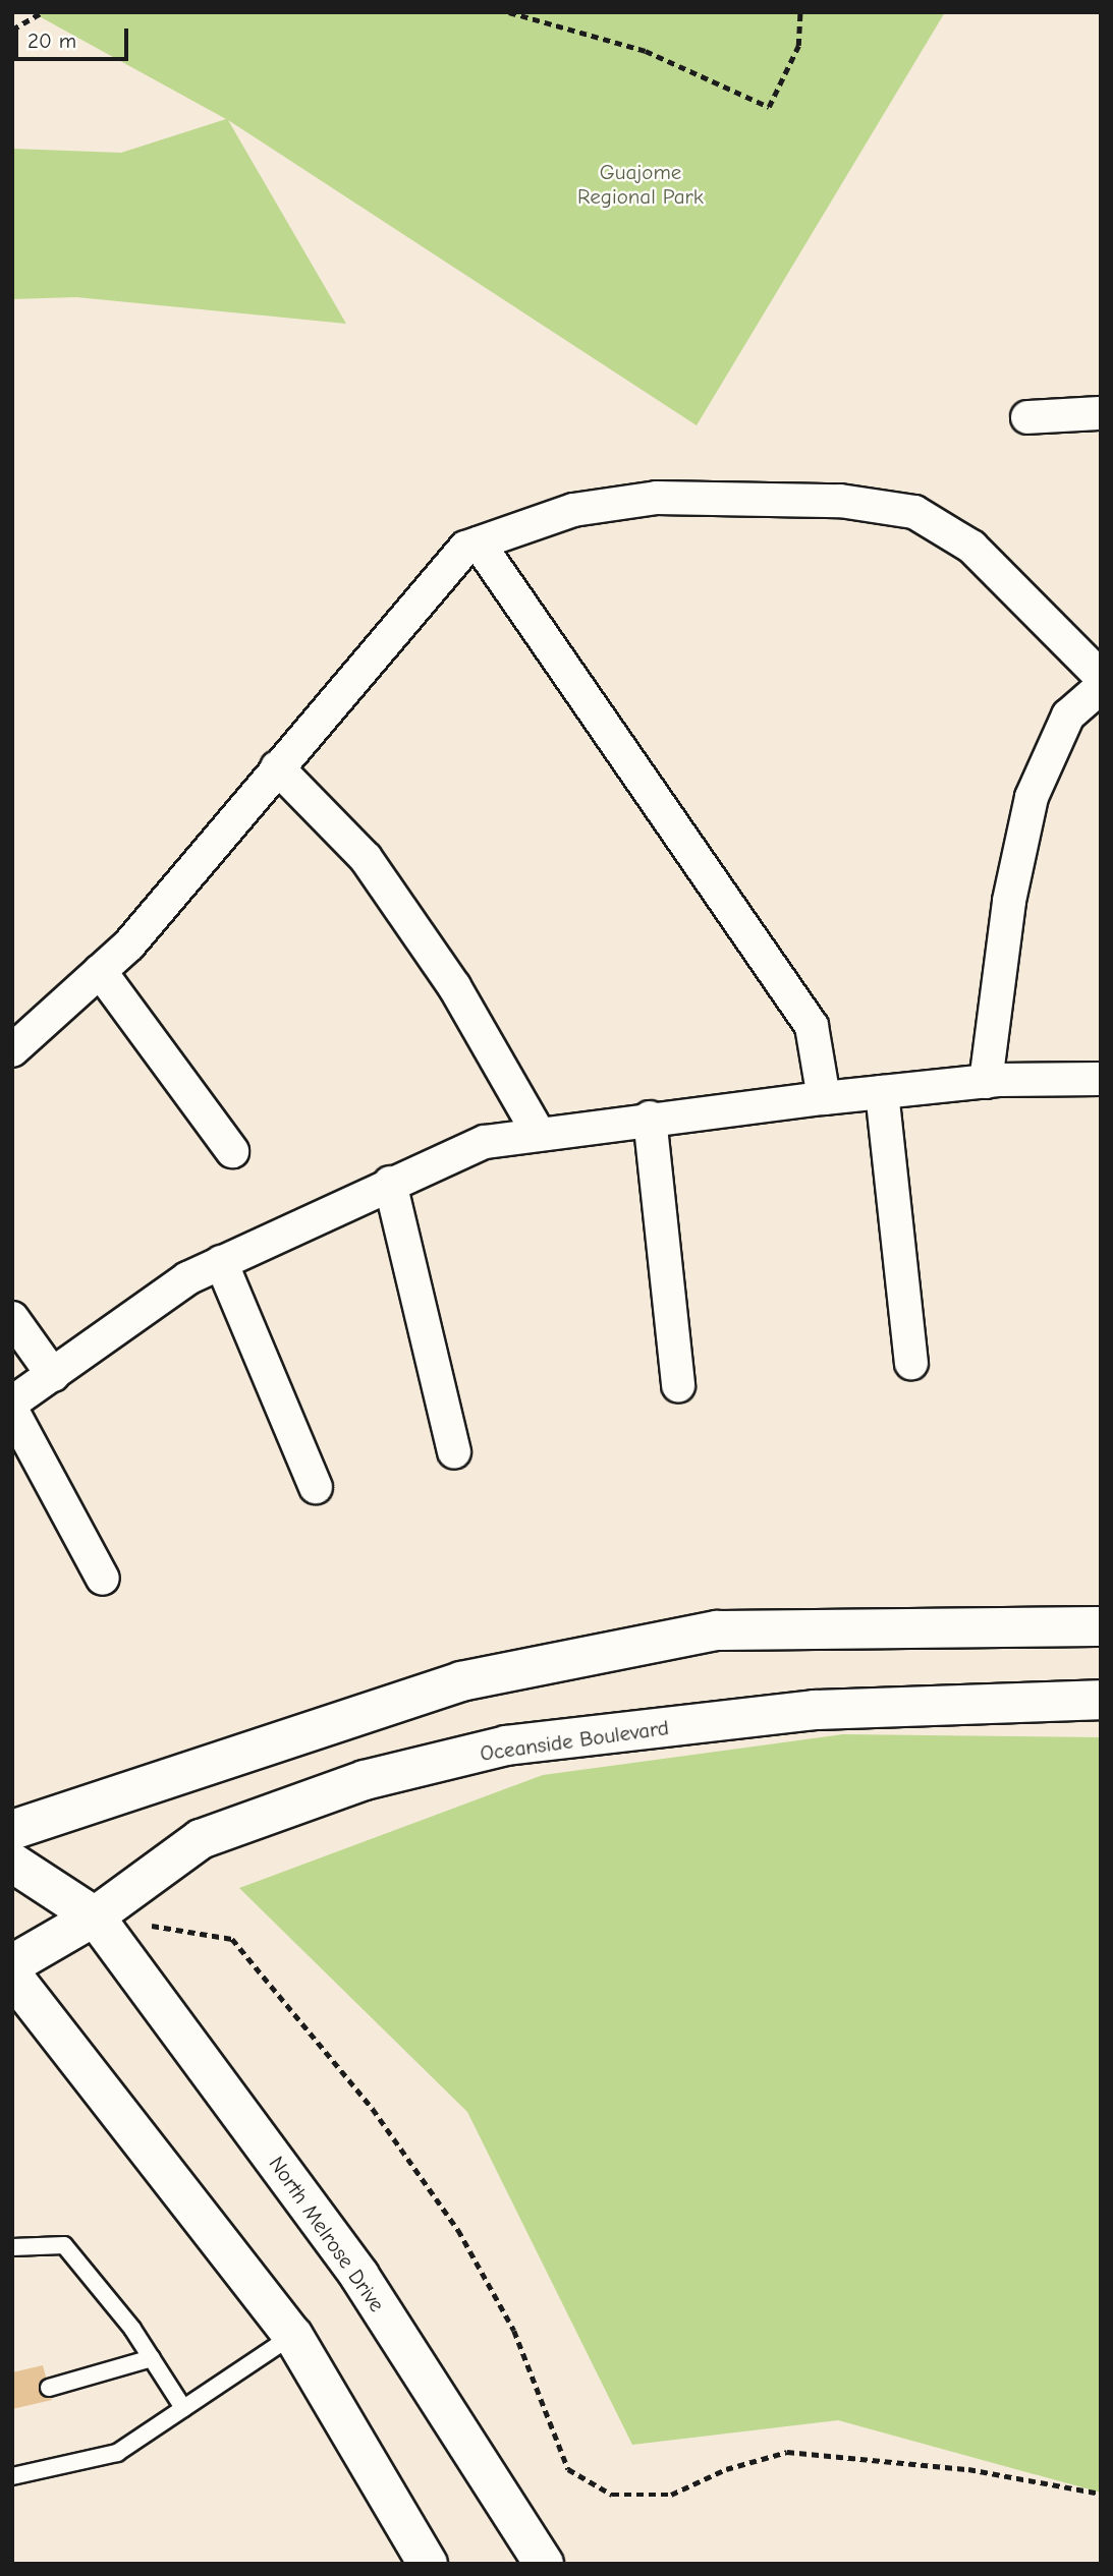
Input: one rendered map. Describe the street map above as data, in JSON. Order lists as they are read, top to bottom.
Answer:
{
  "streets": {
    "main road": ["Oceanside Boulevard", "North Melrose Drive"]
  },
  "crossings": [
    ["Oceanside Boulevard", "North Melrose Drive"]
  ],
  "parks": ["Guajome Regional Park"],
  "scale_bar": "20 m"
}
